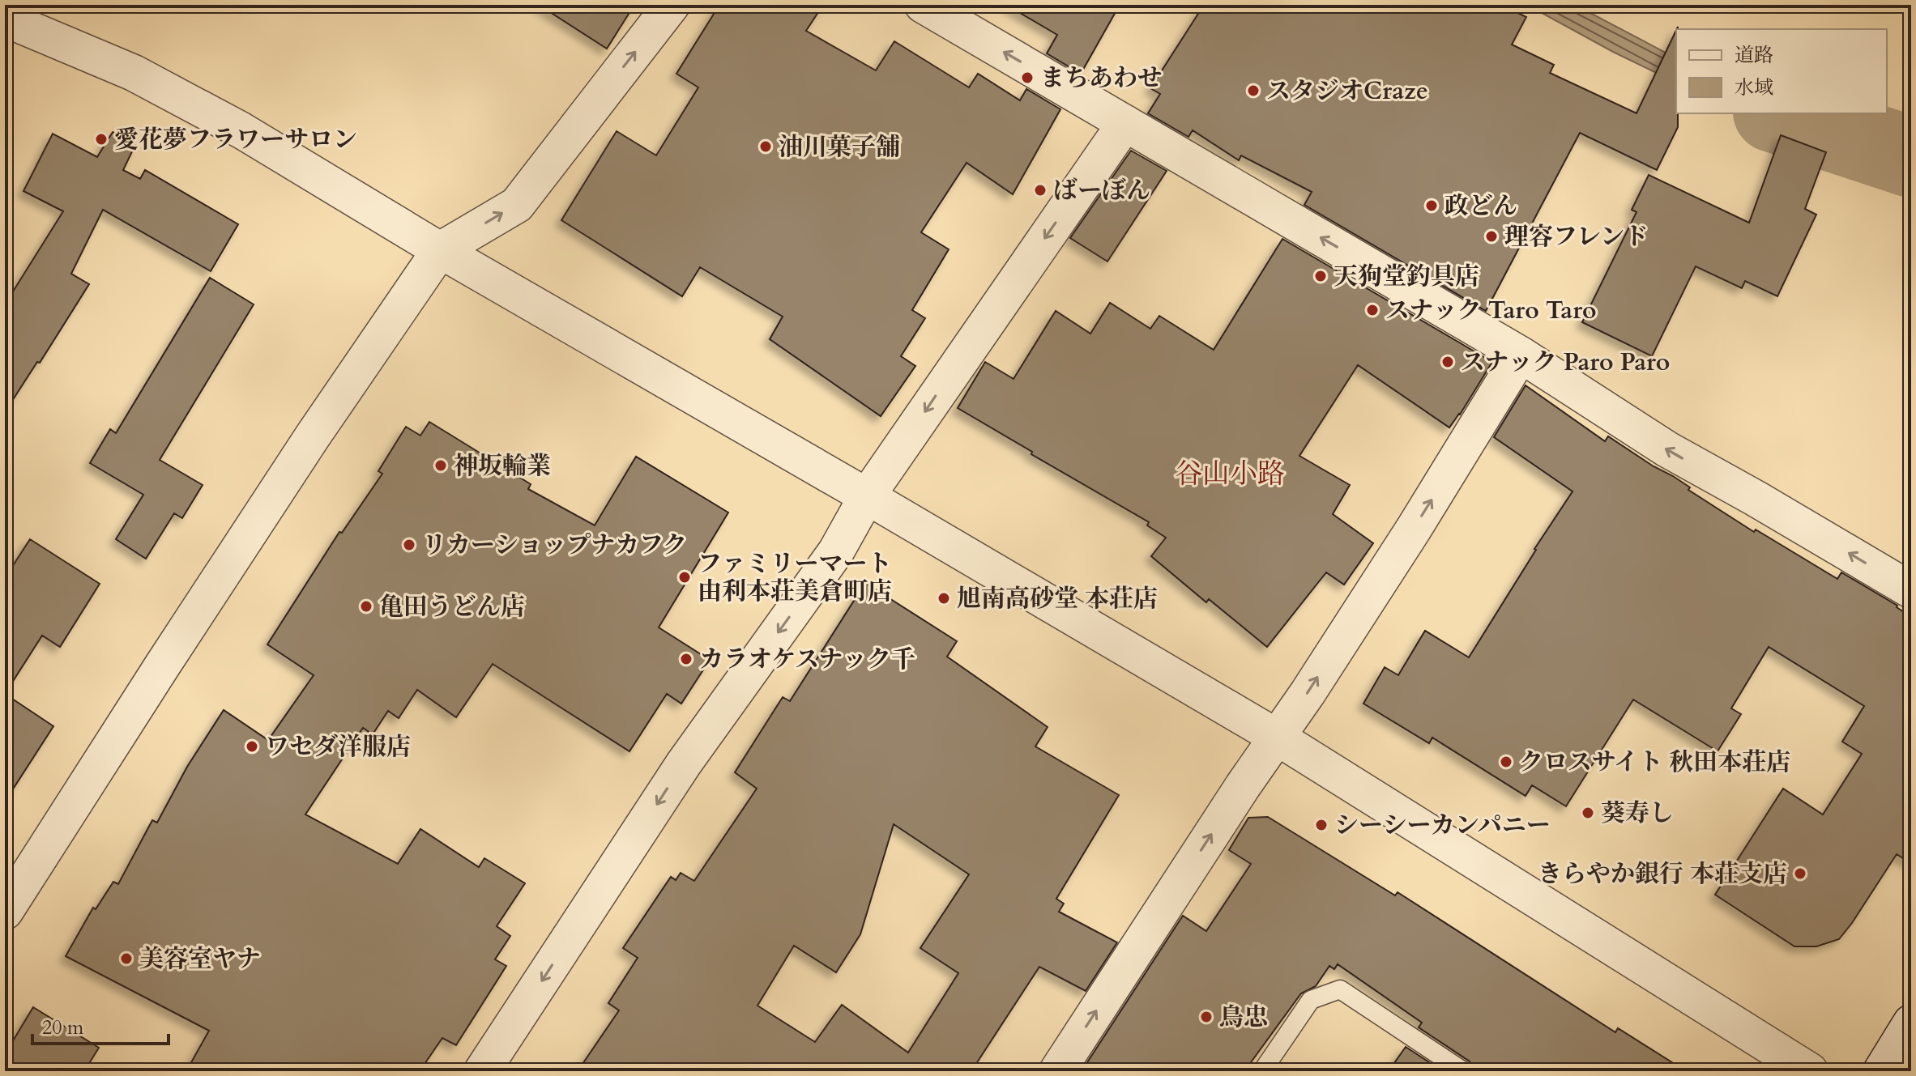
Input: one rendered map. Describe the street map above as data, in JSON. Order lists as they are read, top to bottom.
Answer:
{
  "districts": ["谷山小路"],
  "places": [
    "まちあわせ",
    "スタジオCraze",
    "愛花夢フラワーサロン",
    "油川菓子舗",
    "ばーぼん",
    "政どん",
    "理容フレンド",
    "天狗堂釣具店",
    "スナック Taro Taro",
    "スナック Paro Paro",
    "神坂輪業",
    "リカーショップナカフク",
    "ファミリーマート 由利本荘美倉町店",
    "旭南高砂堂 本荘店",
    "亀田うどん店",
    "カラオケスナック千",
    "ワセダ洋服店",
    "クロスサイト 秋田本荘店",
    "葵寿し",
    "シーシーカンパニー",
    "きらやか銀行 本荘支店",
    "美容室ヤナ",
    "鳥忠"
  ],
  "legend": ["道路", "水域"],
  "scale_bar": "20 m"
}
